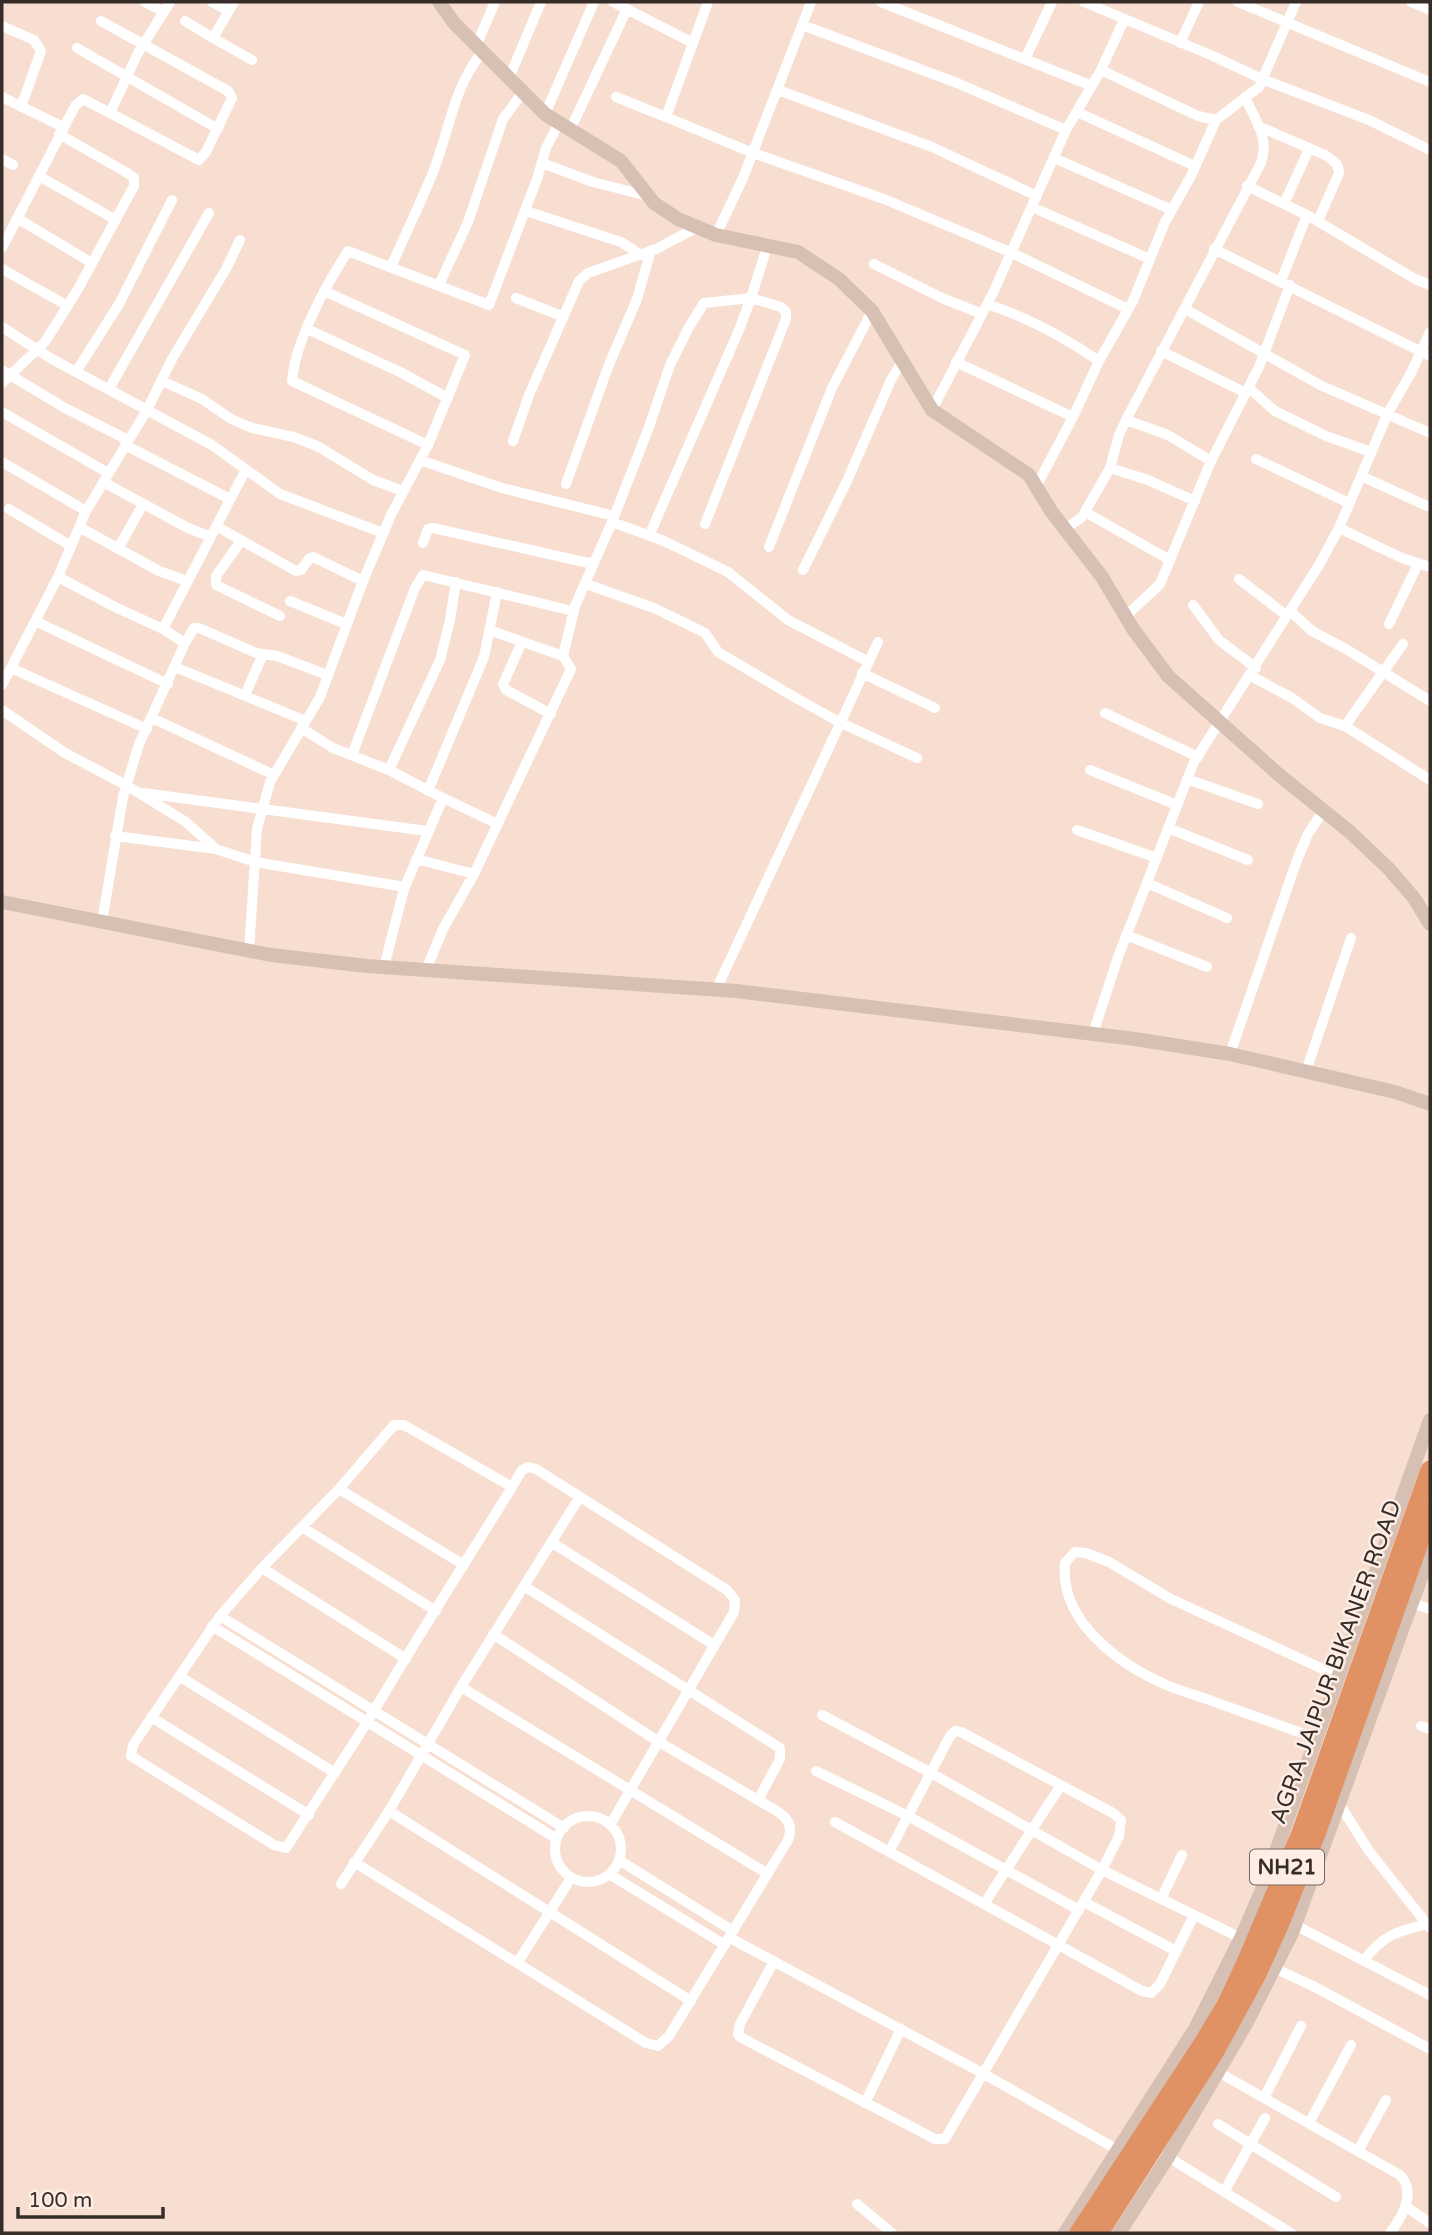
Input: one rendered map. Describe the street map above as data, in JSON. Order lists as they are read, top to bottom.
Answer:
{
  "streets": {
    "highway": ["AGRA JAIPUR BIKANER ROAD", "NH21"]
  },
  "scale_bar": "100 m"
}
